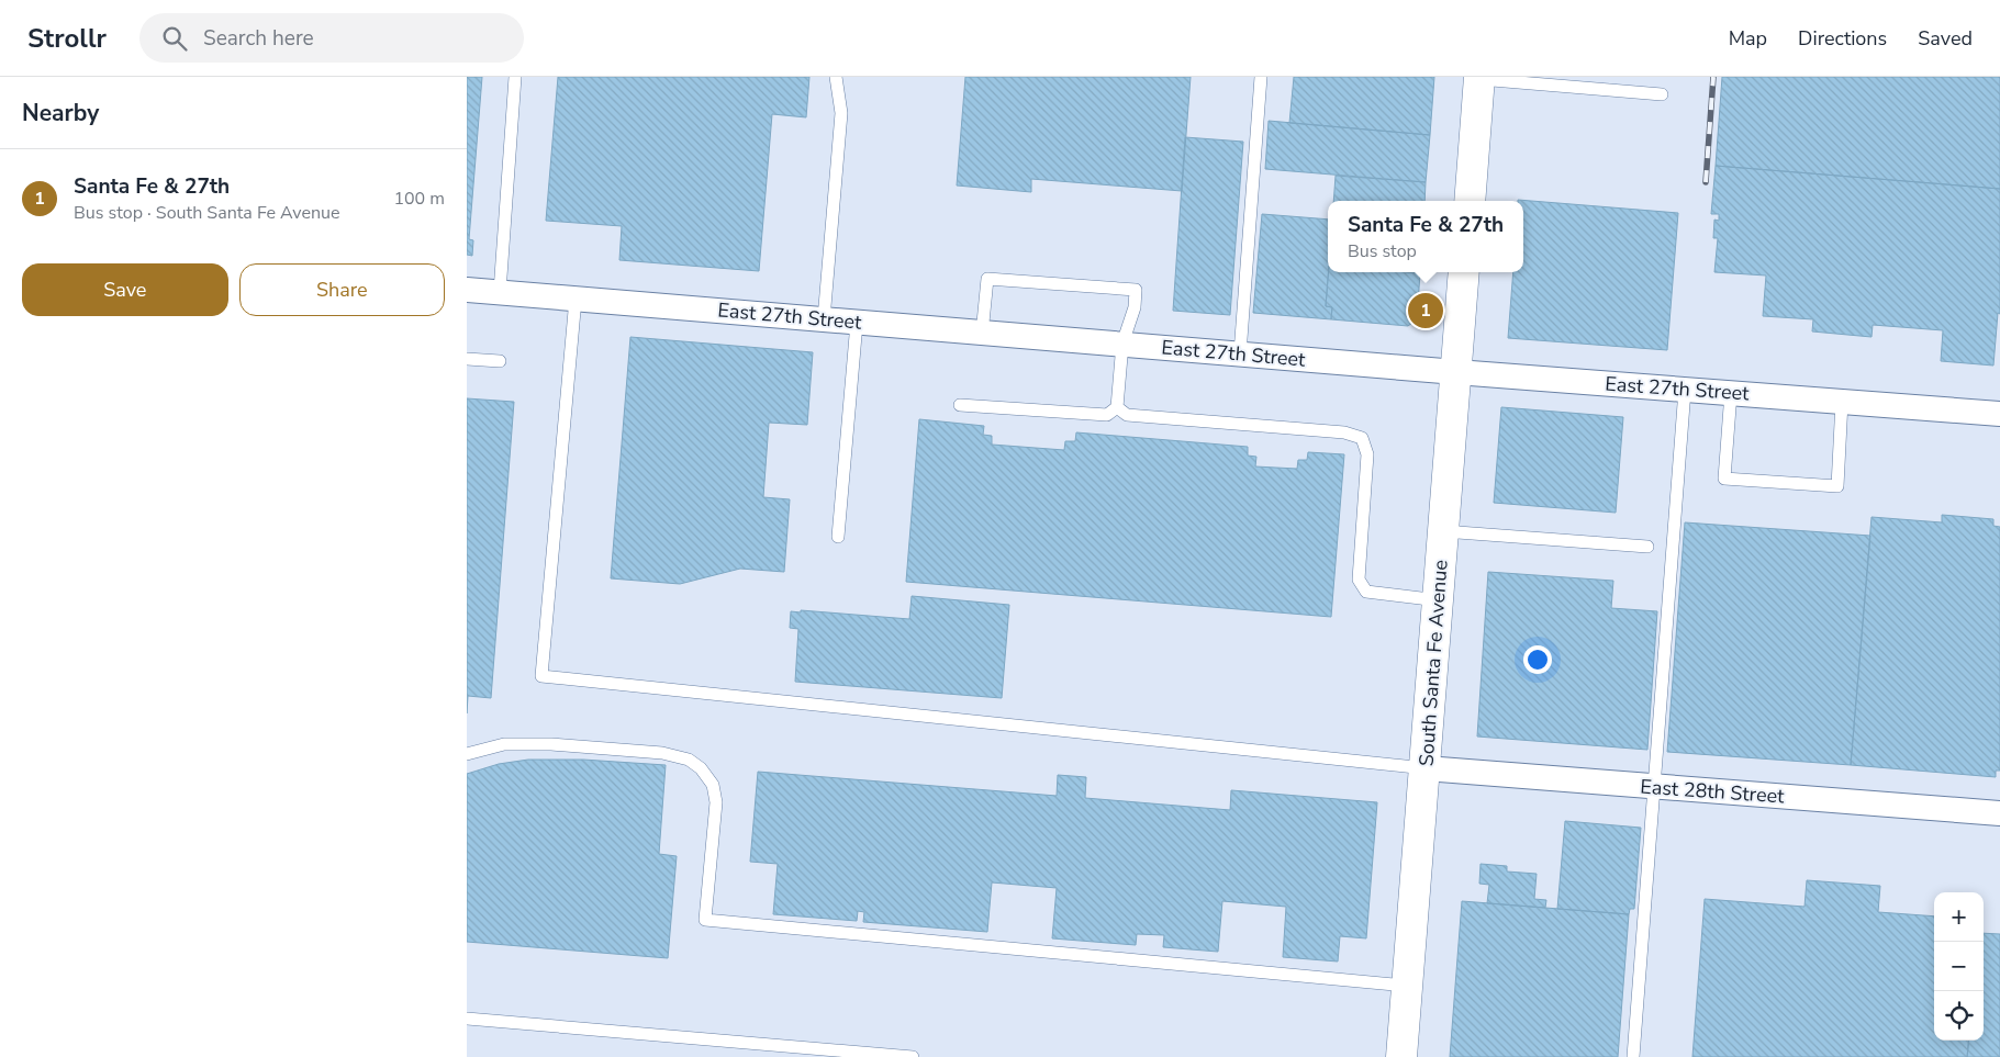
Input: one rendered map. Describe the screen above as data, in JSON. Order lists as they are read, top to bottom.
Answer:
{
  "streets": {
    "main road": ["South Santa Fe Avenue"],
    "street": ["East 27th Street", "East 28th Street"]
  },
  "crossings": [
    ["East 27th Street", "South Santa Fe Avenue"],
    ["South Santa Fe Avenue", "East 28th Street"]
  ],
  "page": {
    "header": "Strollr",
    "search": "Search here",
    "nav": ["Map", "Directions", "Saved"],
    "heading": "Nearby",
    "list": [
      {
        "mark": "1",
        "name": "Santa Fe & 27th",
        "note": "Bus stop · South Santa Fe Avenue",
        "value": "100 m"
      }
    ],
    "popup": ["Santa Fe & 27th", "Bus stop"],
    "buttons": ["Save", "Share"],
    "pins": "1",
    "map_buttons": ["+", "−"]
  }
}
